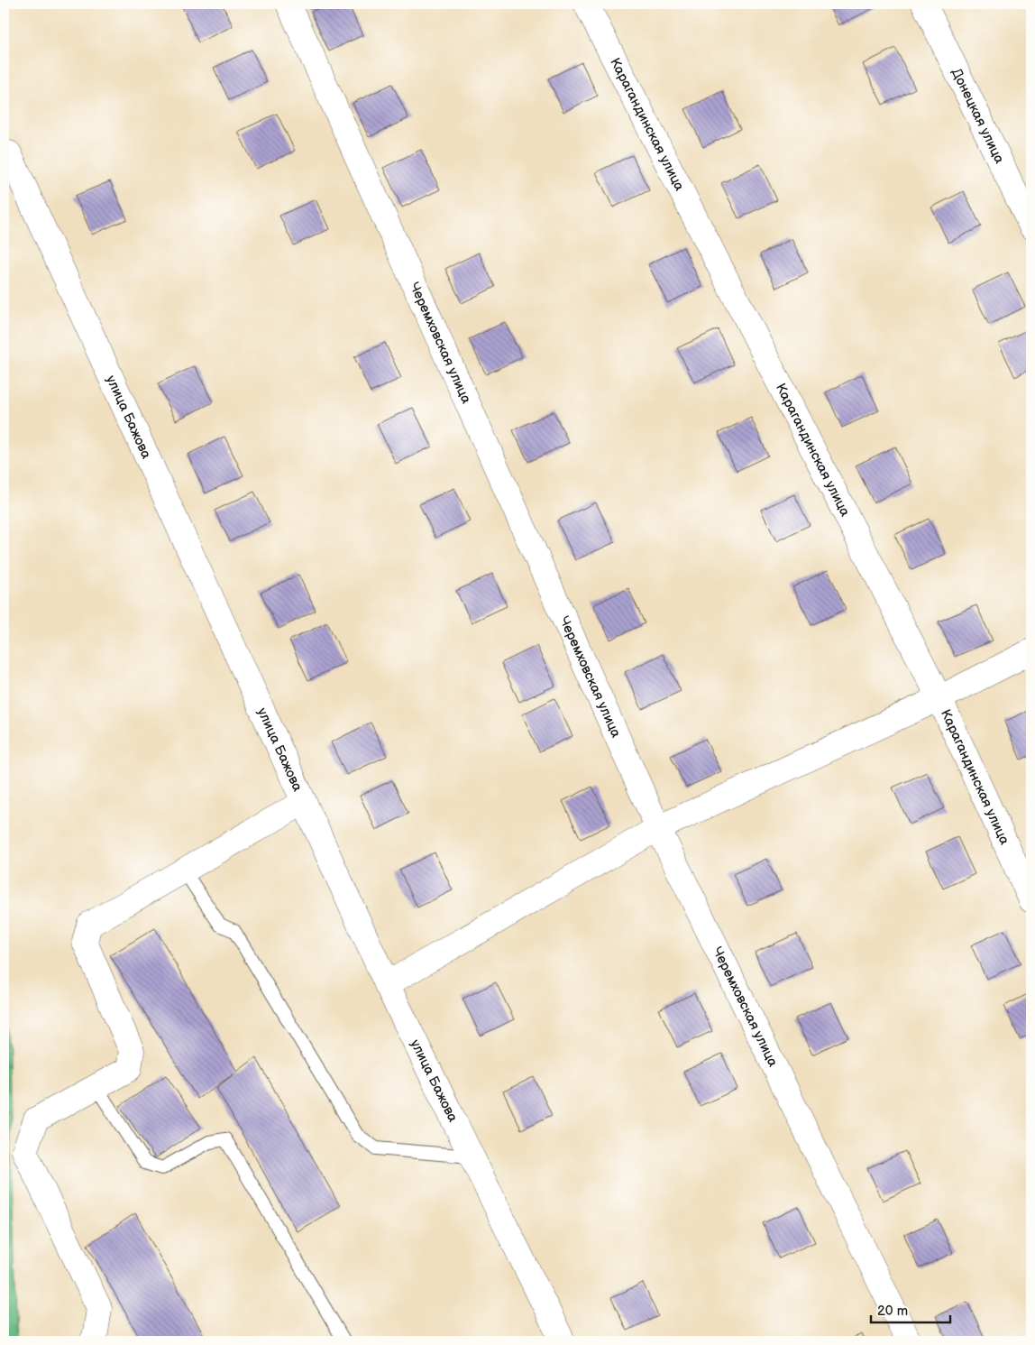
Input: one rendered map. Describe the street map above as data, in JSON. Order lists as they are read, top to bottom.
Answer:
{
  "streets": {
    "street": [
      "Донецкая улица",
      "Карагандинская улица",
      "Черемховская улица",
      "улица Бажова"
    ]
  },
  "scale_bar": "20 m"
}
